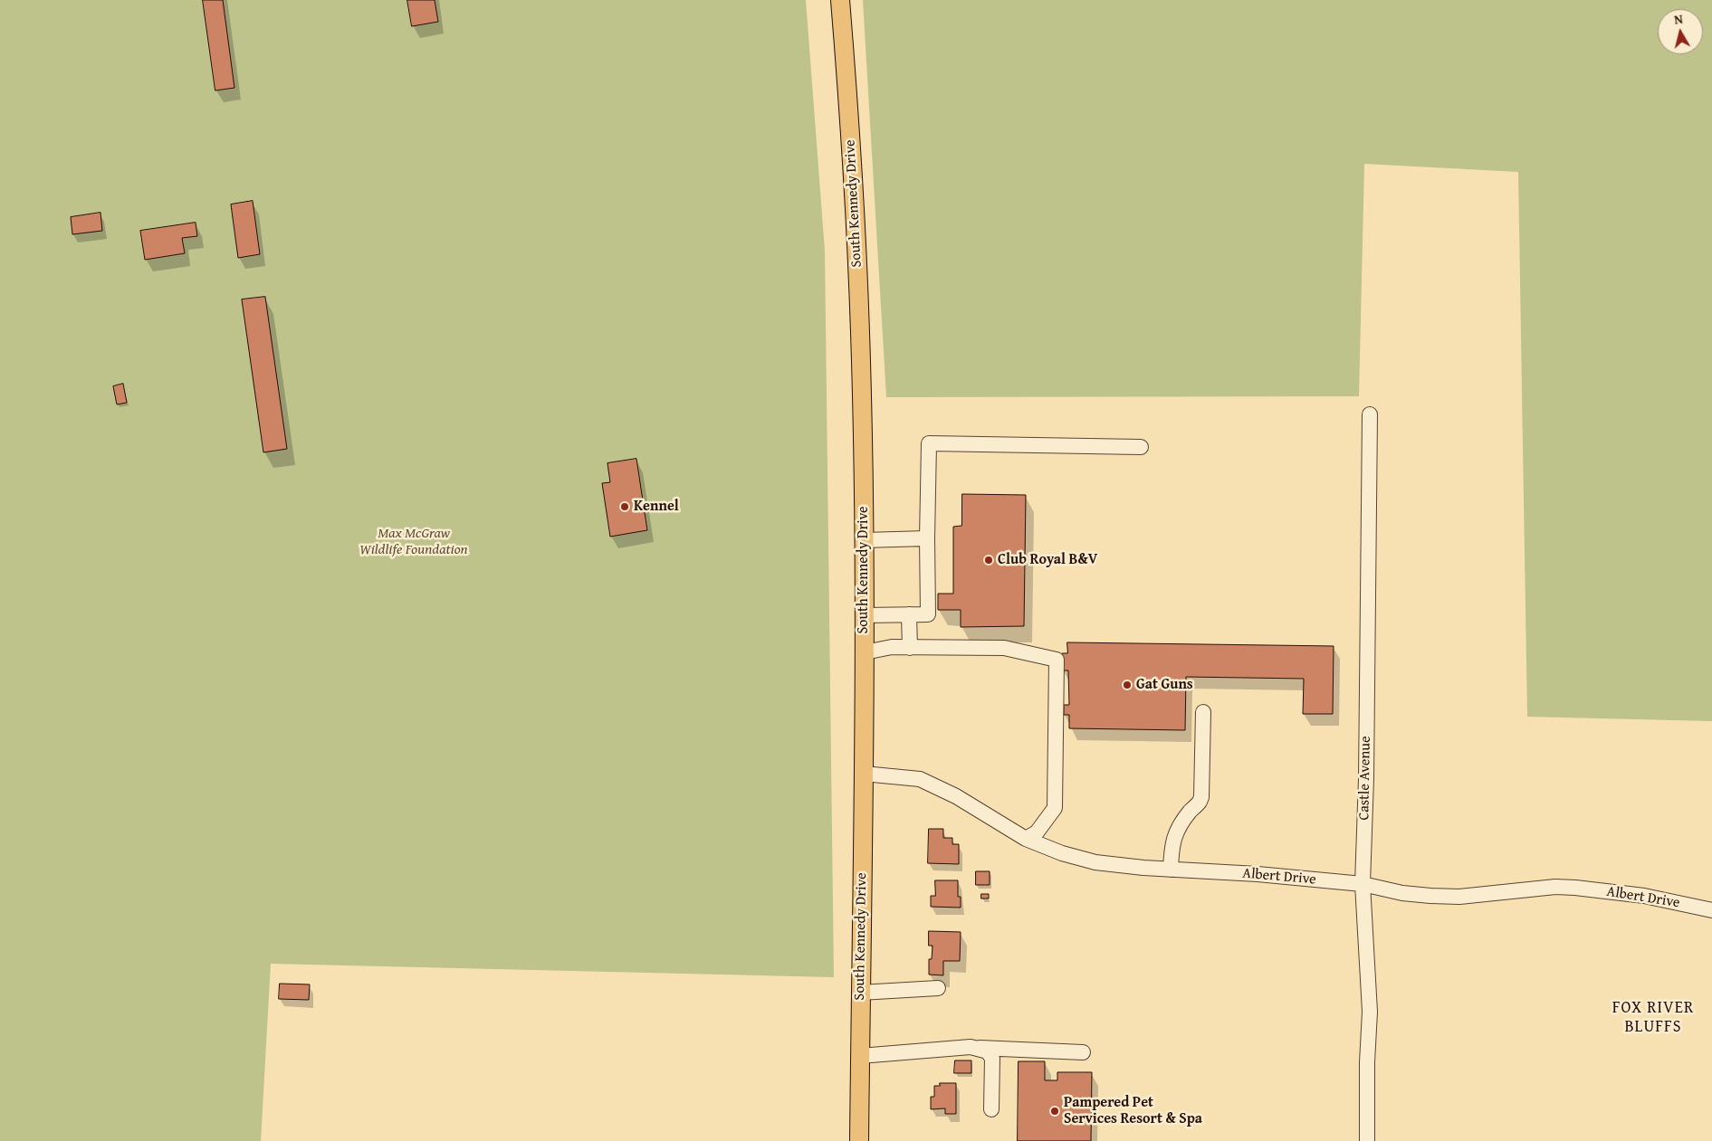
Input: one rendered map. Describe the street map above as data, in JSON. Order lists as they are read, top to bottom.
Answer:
{
  "streets": {
    "main road": ["South Kennedy Drive"],
    "street": ["Castle Avenue", "Albert Drive"]
  },
  "crossings": [
    ["South Kennedy Drive", "Albert Drive"],
    ["Castle Avenue", "Albert Drive"]
  ],
  "districts": ["FOX RIVER BLUFFS"],
  "parks": ["Max McGraw Wildlife Foundation"],
  "places": [
    "Kennel",
    "Club Royal B&V",
    "Gat Guns",
    "Pampered Pet Services Resort & Spa"
  ],
  "north": "top"
}
